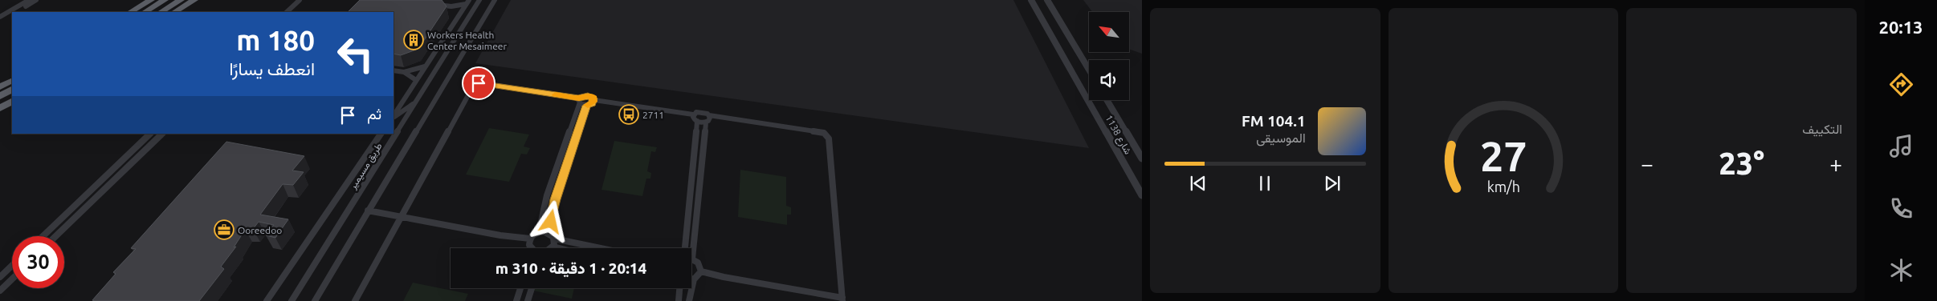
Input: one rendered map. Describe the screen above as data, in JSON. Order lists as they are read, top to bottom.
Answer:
{
  "streets": {
    "street": ["شارع 1138", "طريق مسيمير"]
  },
  "places": {
    "building": ["Workers Health Center Mesaimeer"],
    "bus stop": ["2711"],
    "office": ["Ooreedoo"]
  },
  "north": "top left",
  "page": {
    "tabs": "20:13",
    "tile": "التكييف",
    "turn": ["180 m", "انعطف يسارًا"],
    "then": "ثم",
    "song": ["104.1 FM", "الموسيقى"],
    "heat": ["−", "23°", "+"],
    "limit": "30",
    "trip": "20:14 · 1 دقيقة · 310 m",
    "gauge": ["27", "km/h"]
  }
}
